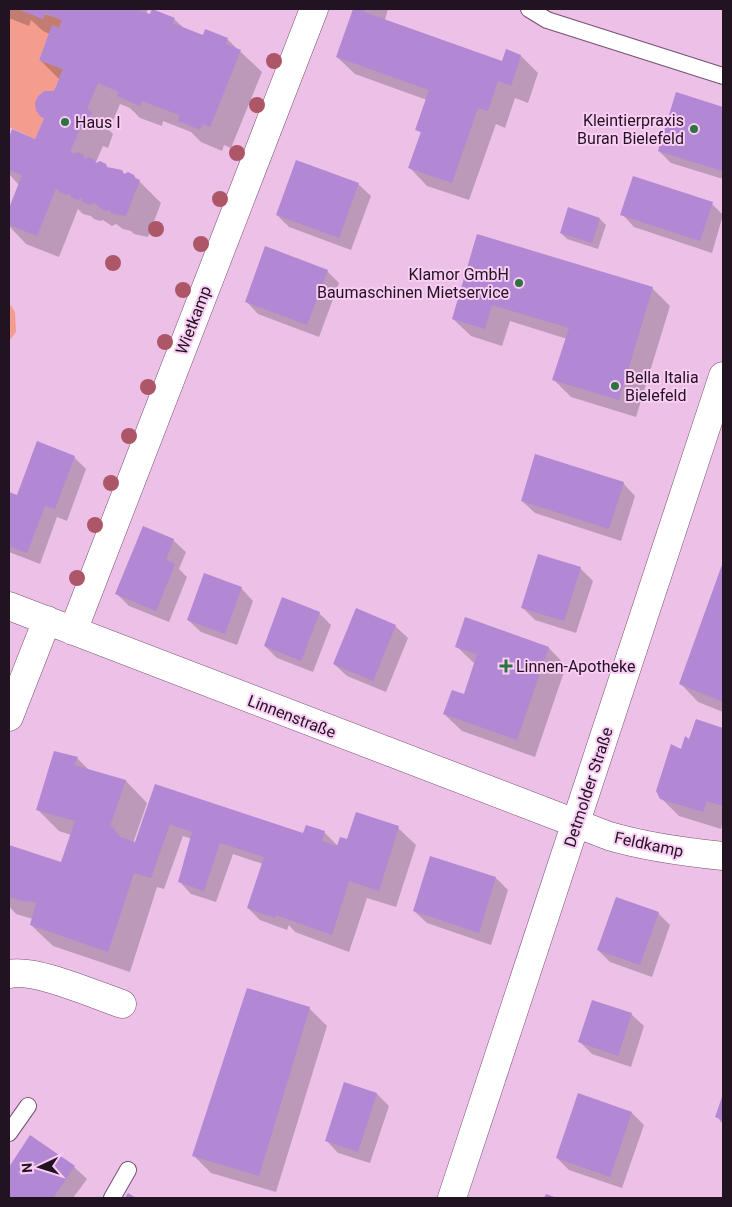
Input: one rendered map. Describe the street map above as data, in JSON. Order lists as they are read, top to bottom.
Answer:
{
  "streets": {
    "street": [
      "Wietkamp",
      "Linnenstraße",
      "Detmolder Straße",
      "Feldkamp"
    ]
  },
  "crossings": [
    ["Wietkamp", "Linnenstraße"],
    ["Linnenstraße", "Detmolder Straße"],
    ["Linnenstraße", "Feldkamp"],
    ["Detmolder Straße", "Feldkamp"]
  ],
  "places": {
    "other": [
      "Haus I",
      "Kleintierpraxis Buran Bielefeld",
      "Klamor GmbH Baumaschinen Mietservice",
      "Bella Italia Bielefeld"
    ],
    "health": ["Linnen-Apotheke"]
  },
  "north": "left"
}
